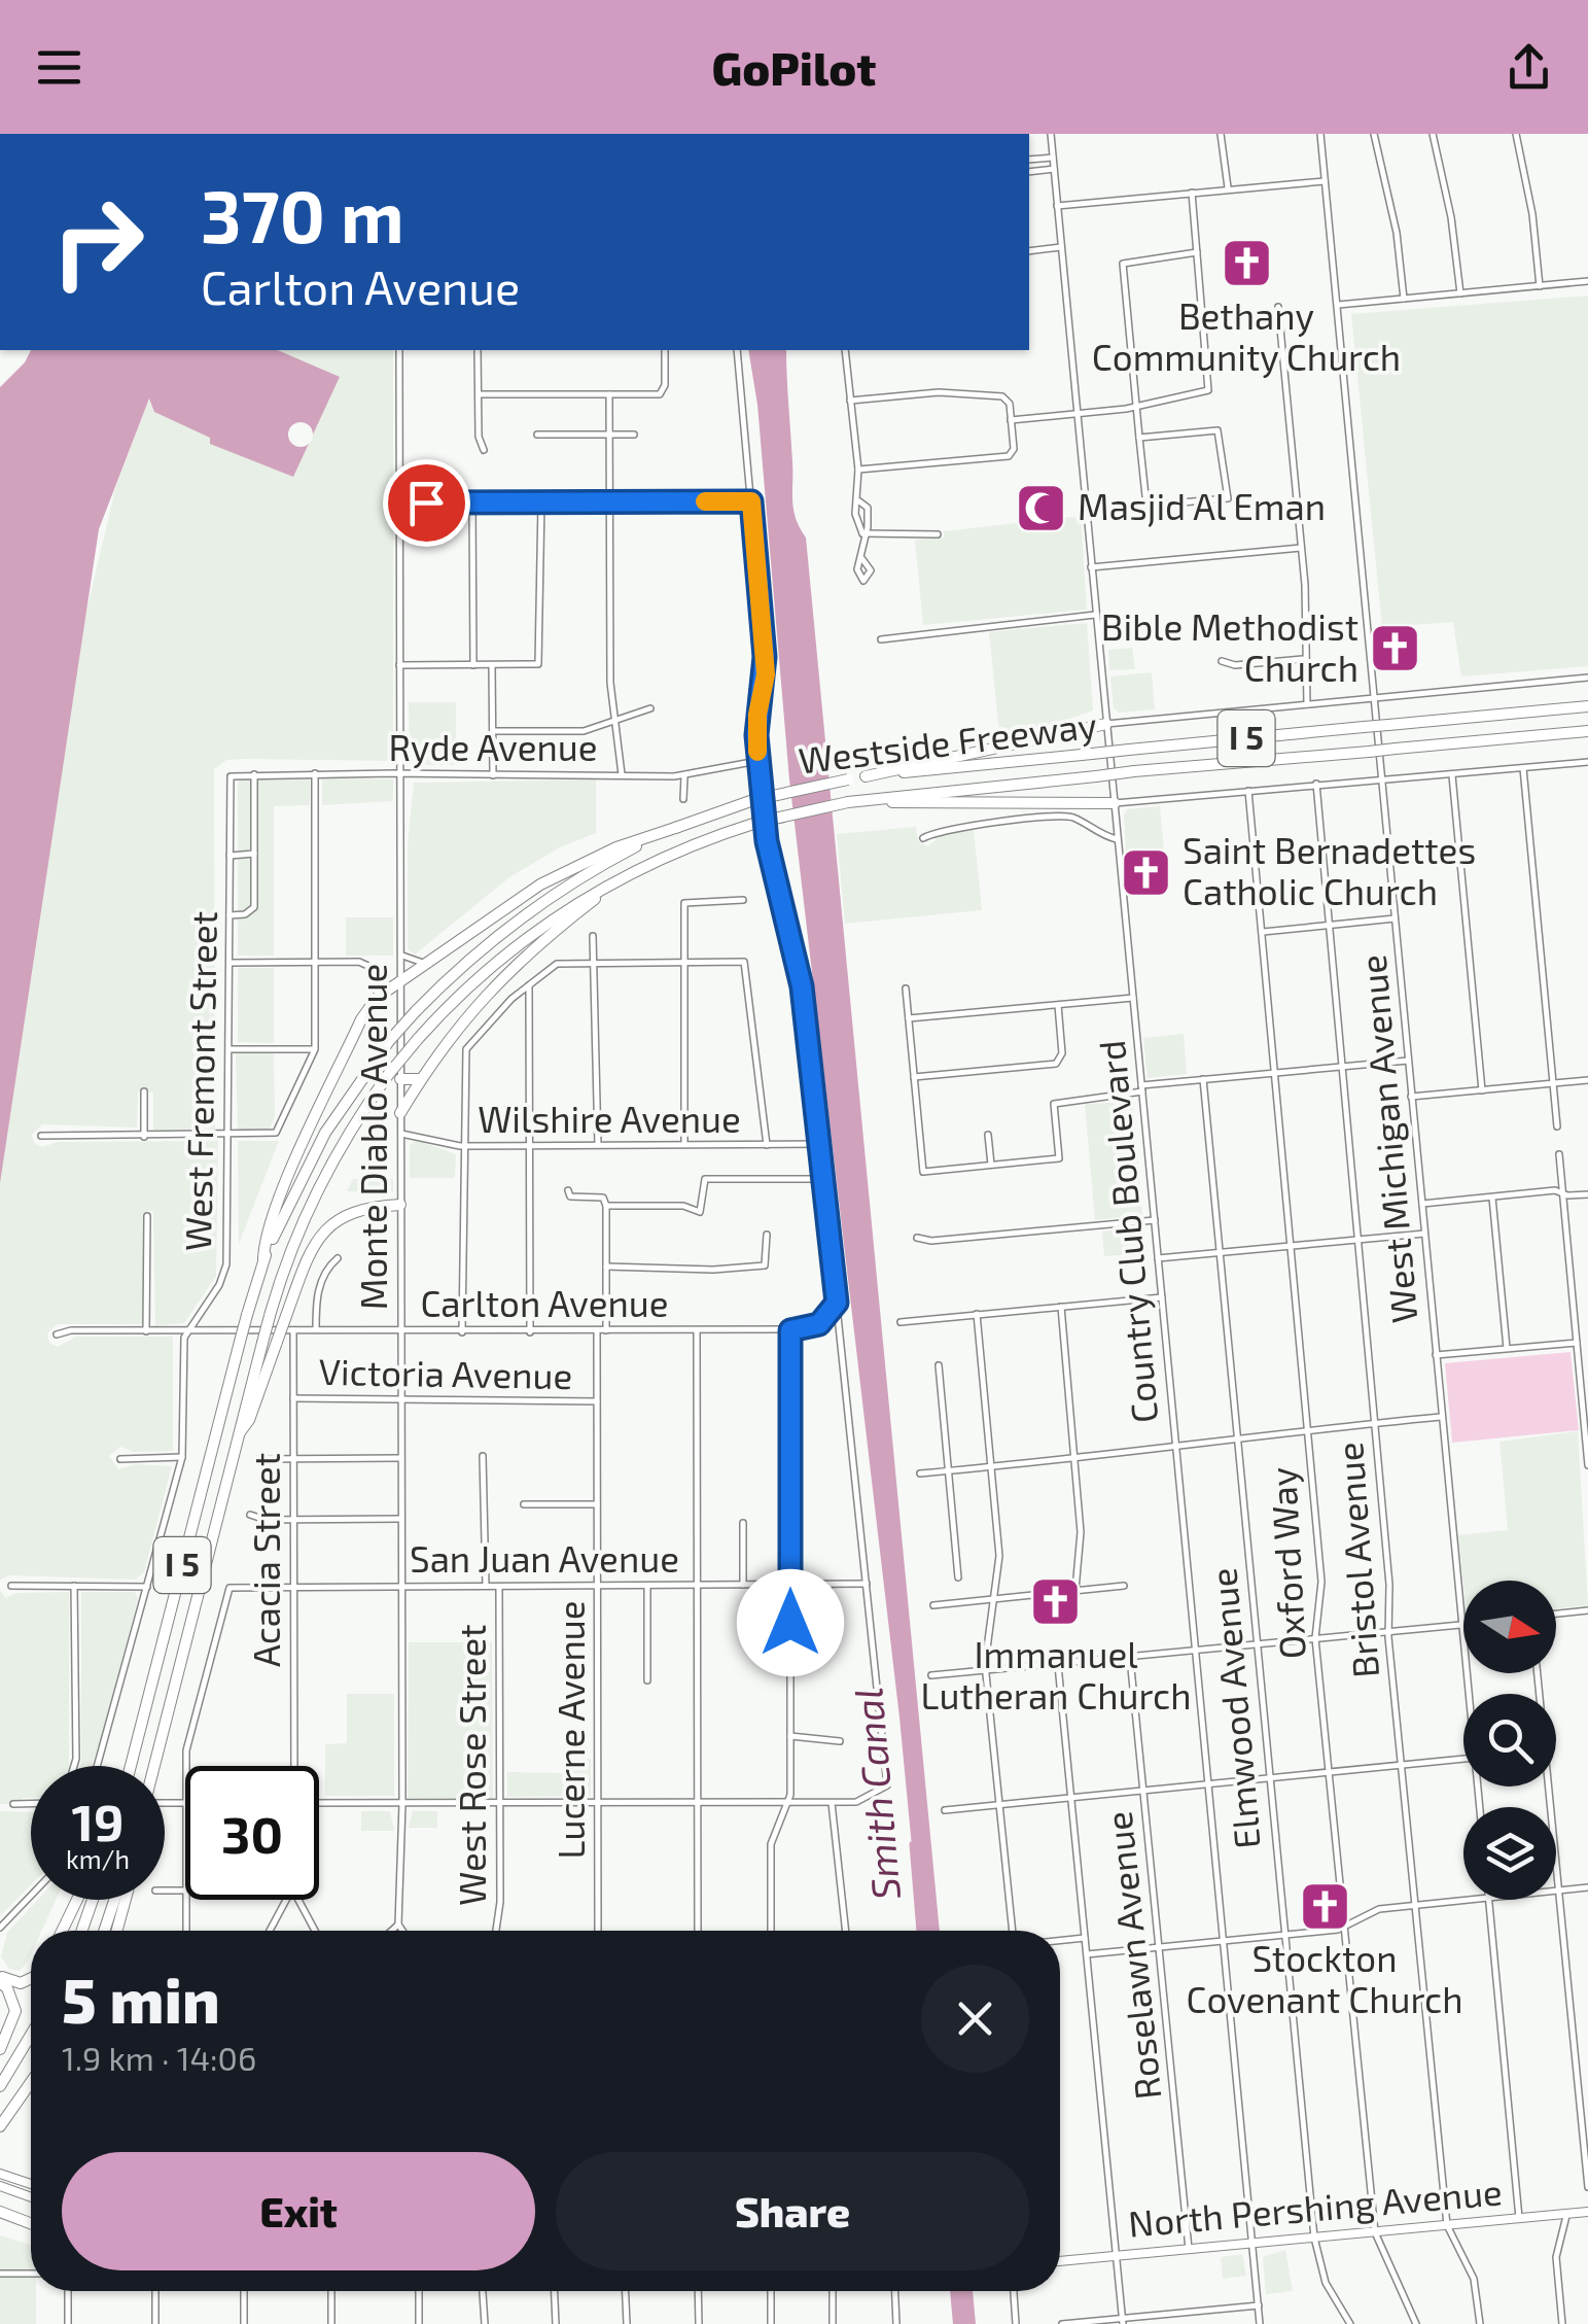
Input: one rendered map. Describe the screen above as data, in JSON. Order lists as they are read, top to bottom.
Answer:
{
  "streets": {
    "highway": ["I 5", "Westside Freeway"],
    "main road": ["North Pershing Avenue"],
    "street": [
      "Ryde Avenue",
      "West Fremont Street",
      "Wilshire Avenue",
      "Monte Diablo Avenue",
      "West Michigan Avenue",
      "Country Club Boulevard",
      "Carlton Avenue",
      "Victoria Avenue",
      "Acacia Street",
      "San Juan Avenue",
      "Bristol Avenue",
      "Oxford Way",
      "Elmwood Avenue",
      "Lucerne Avenue",
      "West Rose Street",
      "Roselawn Avenue"
    ]
  },
  "crossings": [
    ["Ryde Avenue", "West Fremont Street"],
    ["Ryde Avenue", "Monte Diablo Avenue"],
    ["West Fremont Street", "Carlton Avenue"],
    ["Wilshire Avenue", "Monte Diablo Avenue"],
    ["Monte Diablo Avenue", "Carlton Avenue"],
    ["Monte Diablo Avenue", "Victoria Avenue"],
    ["Monte Diablo Avenue", "San Juan Avenue"],
    ["Country Club Boulevard", "North Pershing Avenue"],
    ["Carlton Avenue", "Acacia Street"],
    ["Carlton Avenue", "Lucerne Avenue"],
    ["Victoria Avenue", "Acacia Street"],
    ["Victoria Avenue", "Lucerne Avenue"],
    ["Acacia Street", "San Juan Avenue"],
    ["San Juan Avenue", "Lucerne Avenue"],
    ["San Juan Avenue", "West Rose Street"],
    ["Bristol Avenue", "North Pershing Avenue"],
    ["Oxford Way", "North Pershing Avenue"],
    ["Elmwood Avenue", "North Pershing Avenue"],
    ["Roselawn Avenue", "North Pershing Avenue"]
  ],
  "water": ["Smith Canal"],
  "places": {
    "church": [
      "Bethany Community Church",
      "Bible Methodist Church",
      "Saint Bernadettes Catholic Church",
      "Immanuel Lutheran Church",
      "Stockton Covenant Church"
    ],
    "mosque": ["Masjid Al Eman"]
  },
  "north": "right",
  "page": {
    "header": "GoPilot",
    "turn": ["370 m", "Carlton Avenue"],
    "speed": "19 km/h",
    "limit": "30",
    "heading": ["5 min", "1.9 km · 14:06"],
    "buttons": ["Exit", "Share"]
  }
}
